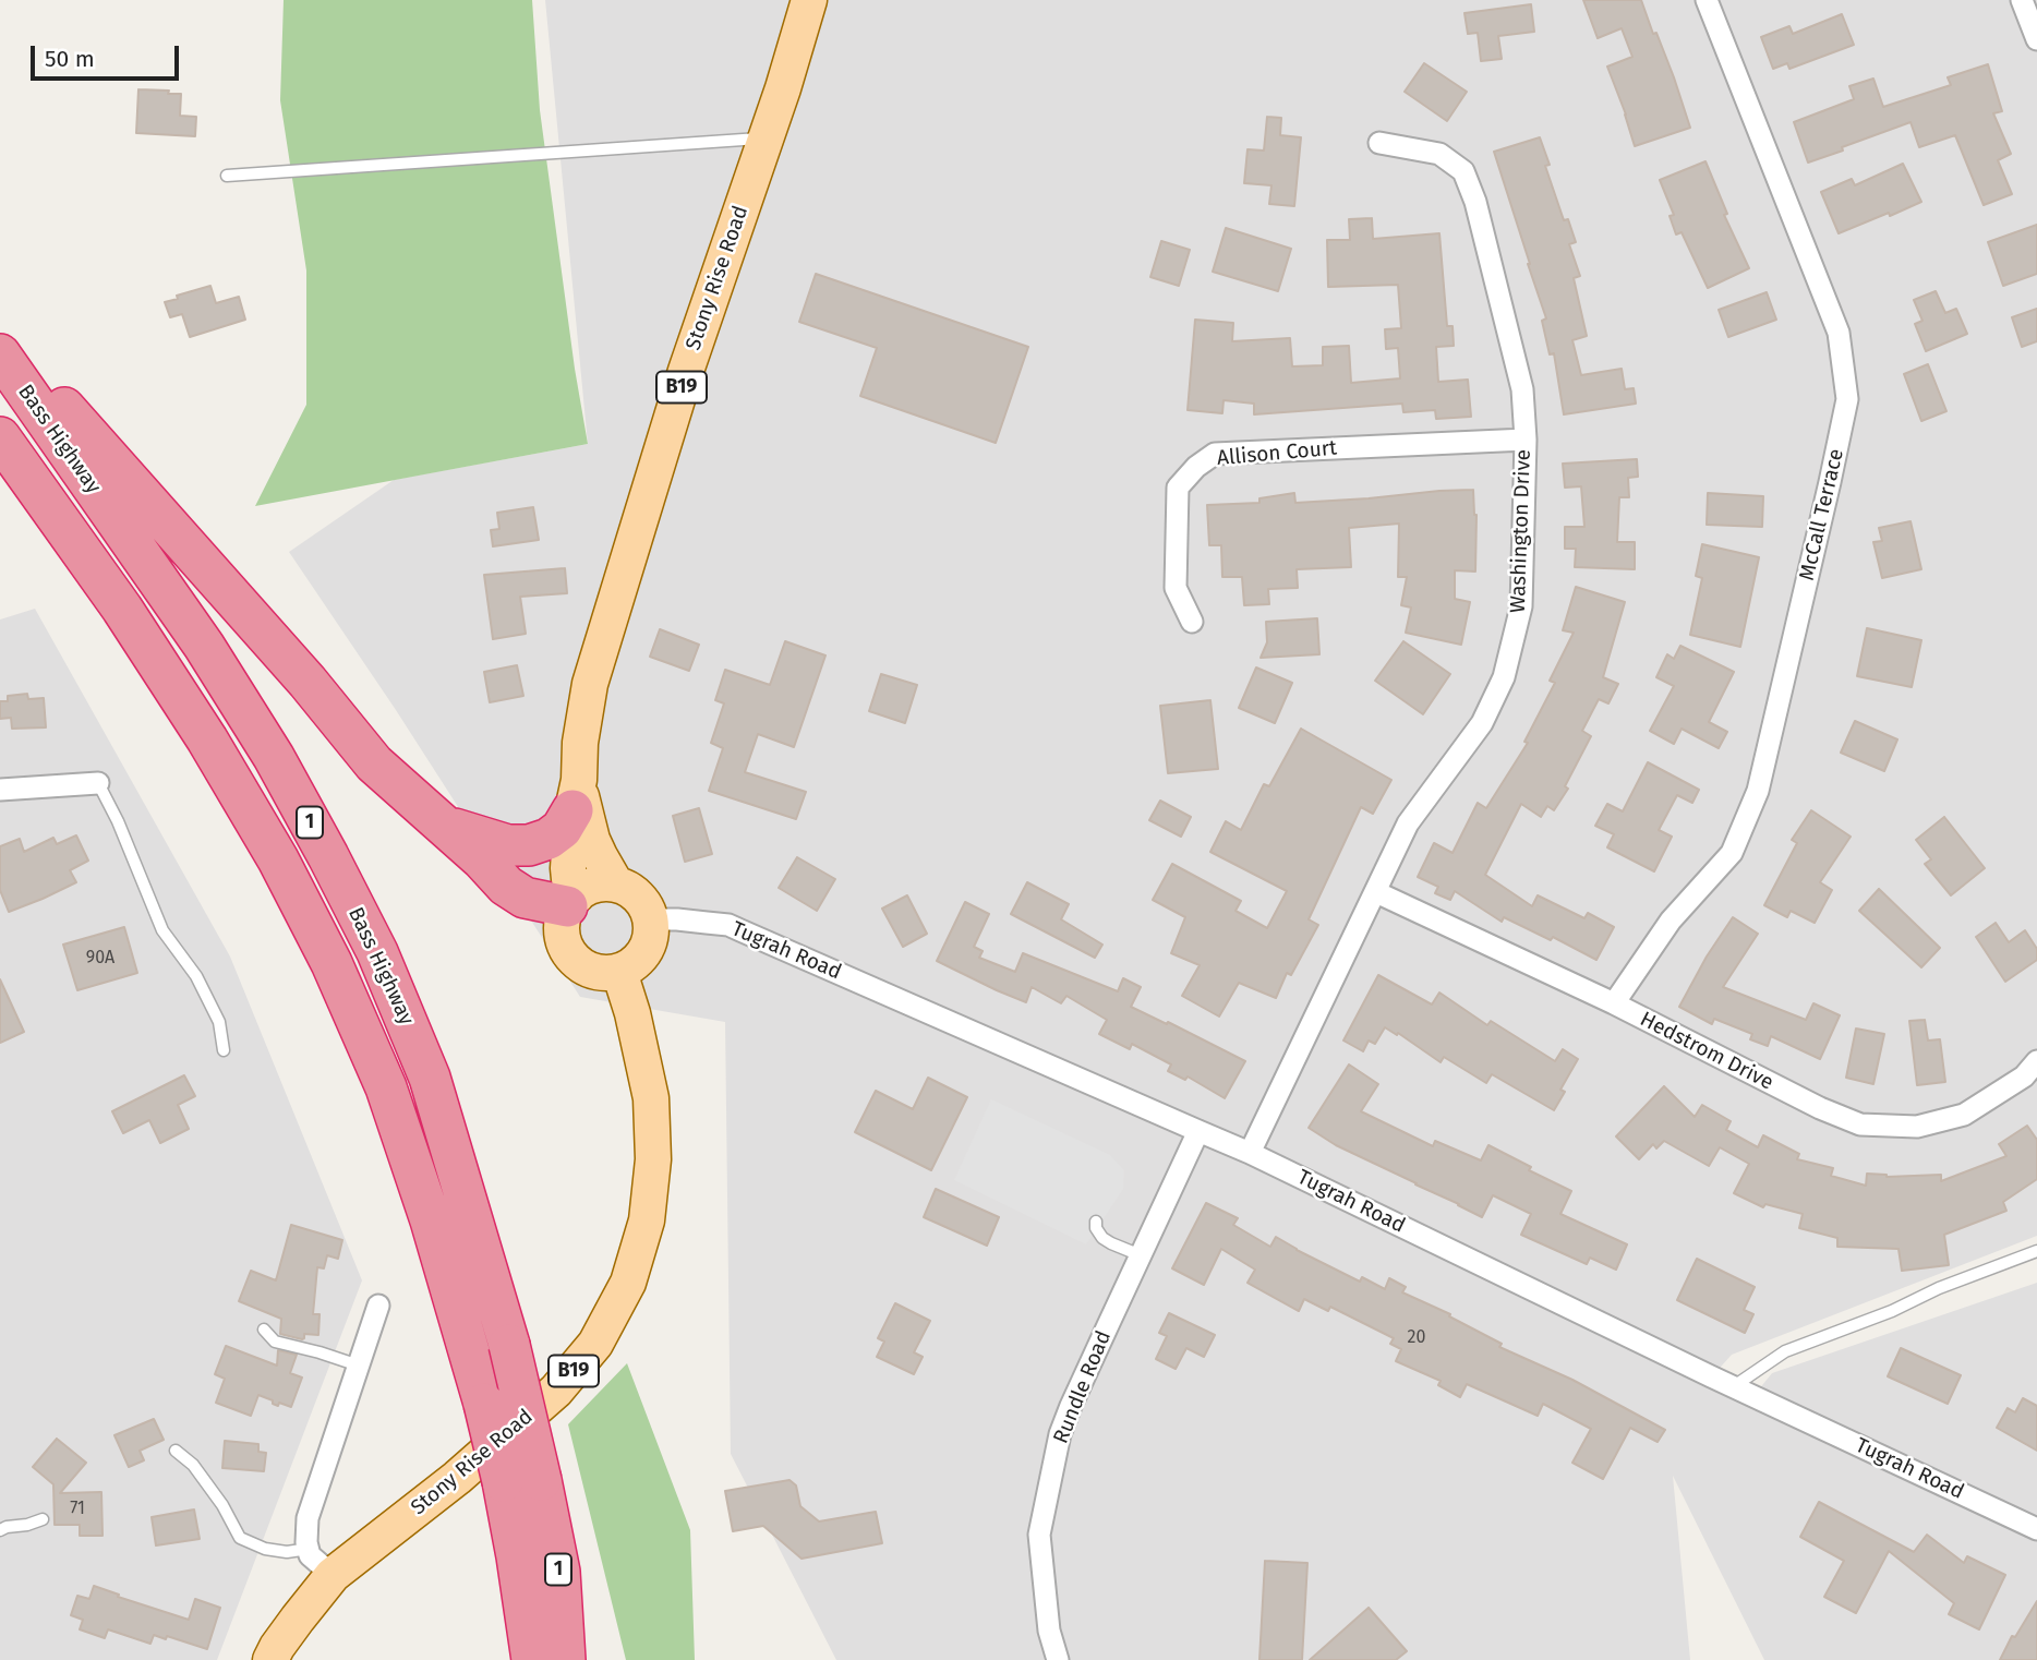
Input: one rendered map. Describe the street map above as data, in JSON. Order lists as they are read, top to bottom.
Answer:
{
  "streets": {
    "highway": ["Bass Highway", "1"],
    "main road": ["Stony Rise Road", "B19"],
    "street": [
      "Allison Court",
      "McCall Terrace",
      "Washington Drive",
      "Tugrah Road",
      "Hedstrom Drive",
      "Rundle Road"
    ]
  },
  "crossings": [
    ["Stony Rise Road", "B19"],
    ["Stony Rise Road", "Tugrah Road"],
    ["B19", "Tugrah Road"],
    ["Allison Court", "Washington Drive"],
    ["McCall Terrace", "Hedstrom Drive"],
    ["Washington Drive", "Tugrah Road"],
    ["Washington Drive", "Hedstrom Drive"],
    ["Tugrah Road", "Rundle Road"]
  ],
  "house_numbers": ["90A", "20", "71"],
  "scale_bar": "50 m"
}
